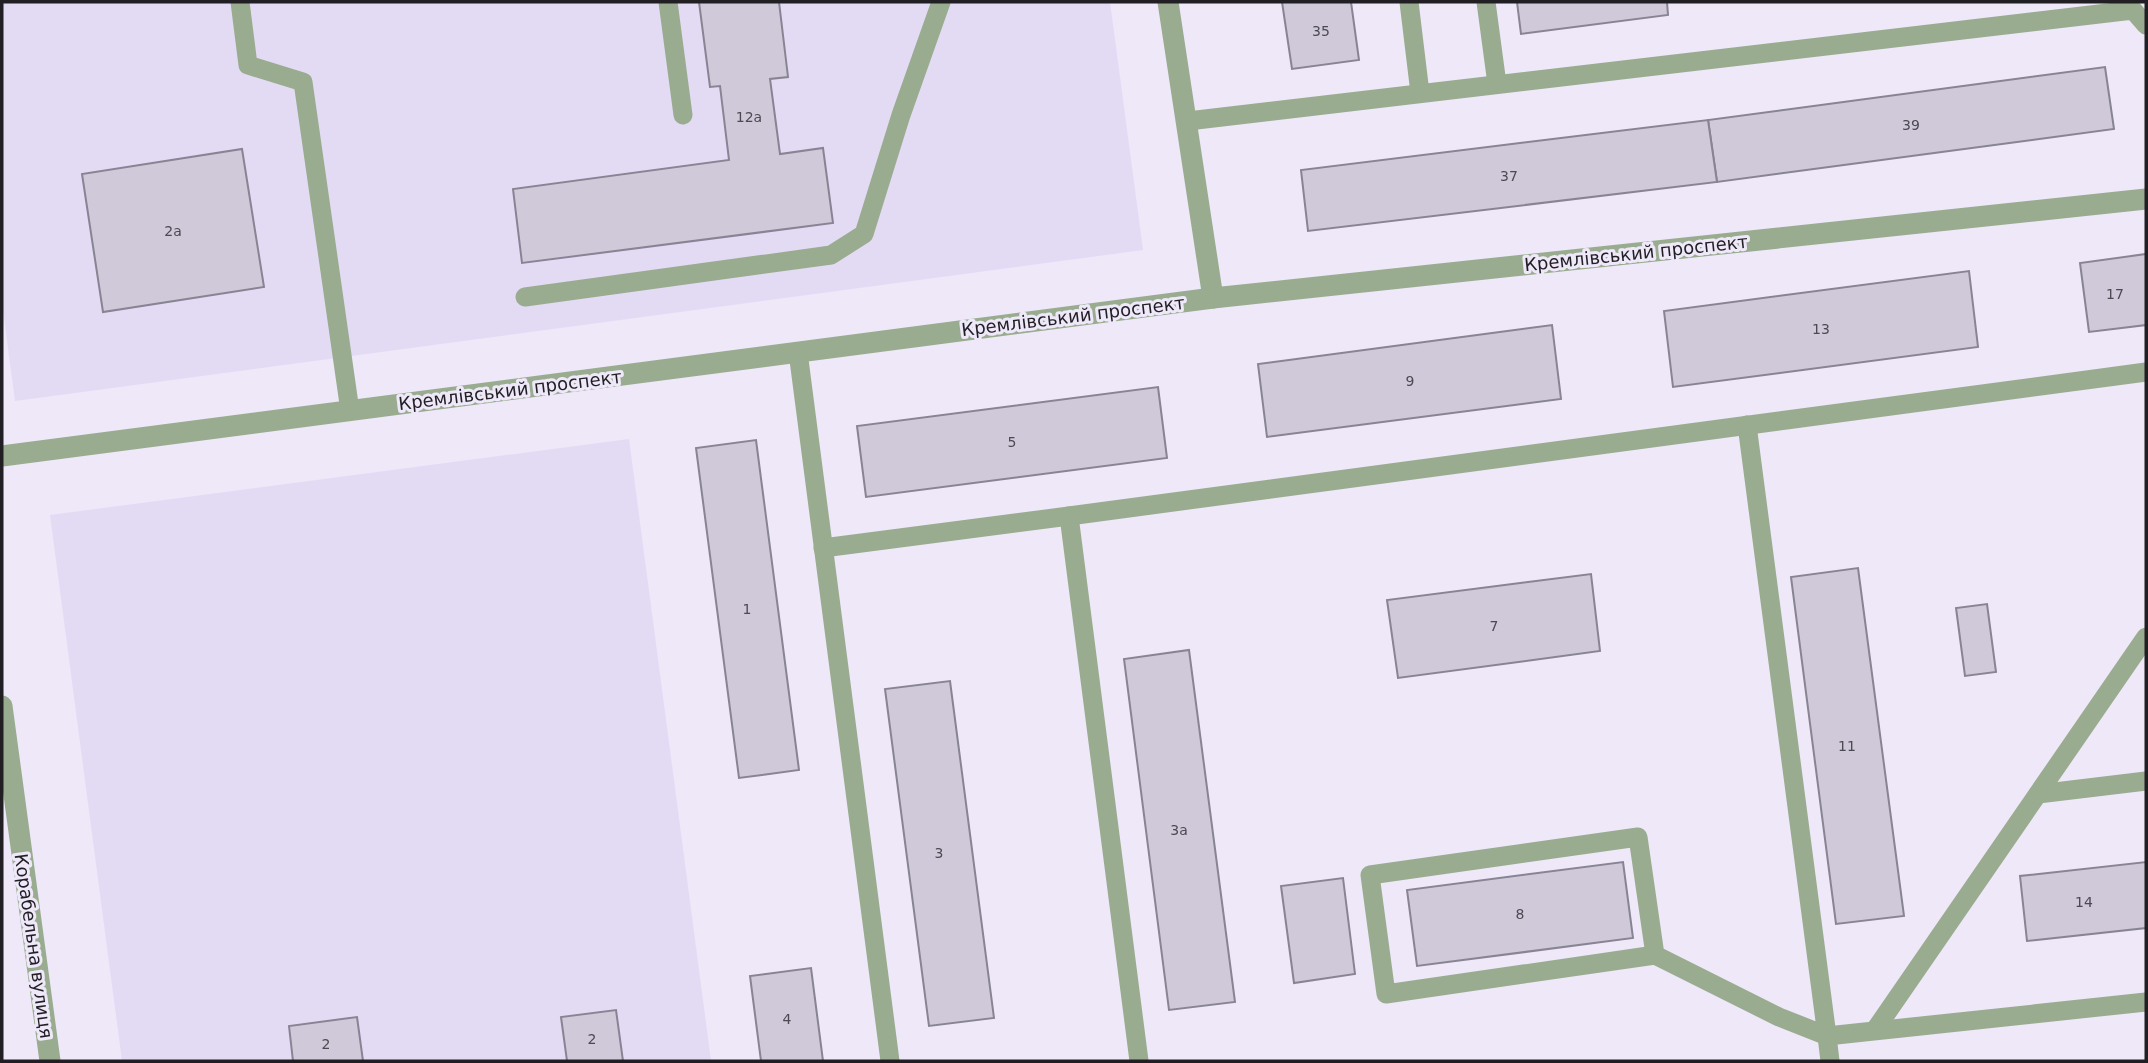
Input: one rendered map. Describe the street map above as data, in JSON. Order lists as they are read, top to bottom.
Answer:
{
  "streets": {
    "street": ["Кремлівський проспект", "Корабельна вулиця"]
  },
  "house_numbers": [
    "35",
    "12а",
    "39",
    "37",
    "2а",
    "17",
    "13",
    "9",
    "5",
    "1",
    "7",
    "11",
    "3а",
    "3",
    "14",
    "8",
    "4",
    "2",
    "2"
  ]
}
